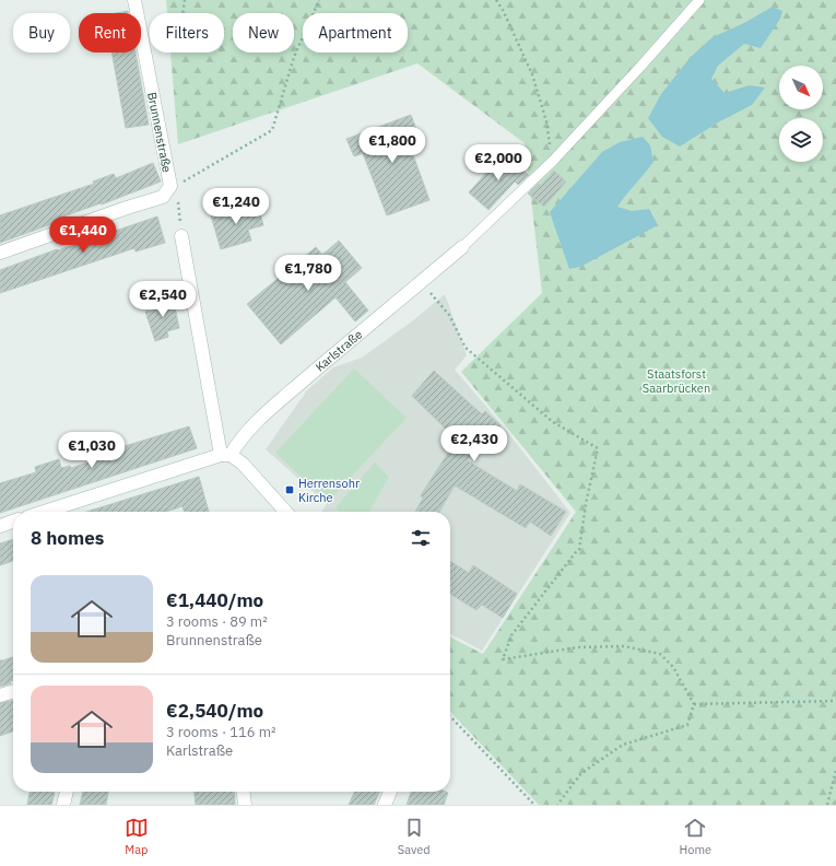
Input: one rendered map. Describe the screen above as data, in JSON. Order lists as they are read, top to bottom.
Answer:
{
  "streets": {
    "street": ["Brunnenstraße", "Karlstraße"]
  },
  "parks": ["Staatsforst Saarbrücken"],
  "places": {
    "transit": ["Herrensohr Kirche"]
  },
  "north": "bottom right",
  "page": {
    "chip": [
      "Buy",
      "Rent",
      "Filters",
      "New",
      "Apartment"
    ],
    "price": [
      "€1,800",
      "€2,000",
      "€1,240",
      "€1,440",
      "€1,780",
      "€2,540",
      "€2,430",
      "€1,030"
    ],
    "heading": "8 homes",
    "list": [
      {
        "name": "€1,440/mo",
        "note": "3 rooms · 89 m² · Brunnenstraße"
      },
      {
        "name": "€2,540/mo",
        "note": "3 rooms · 116 m² · Karlstraße"
      }
    ],
    "tabs": ["Map", "Saved", "Home"]
  }
}
